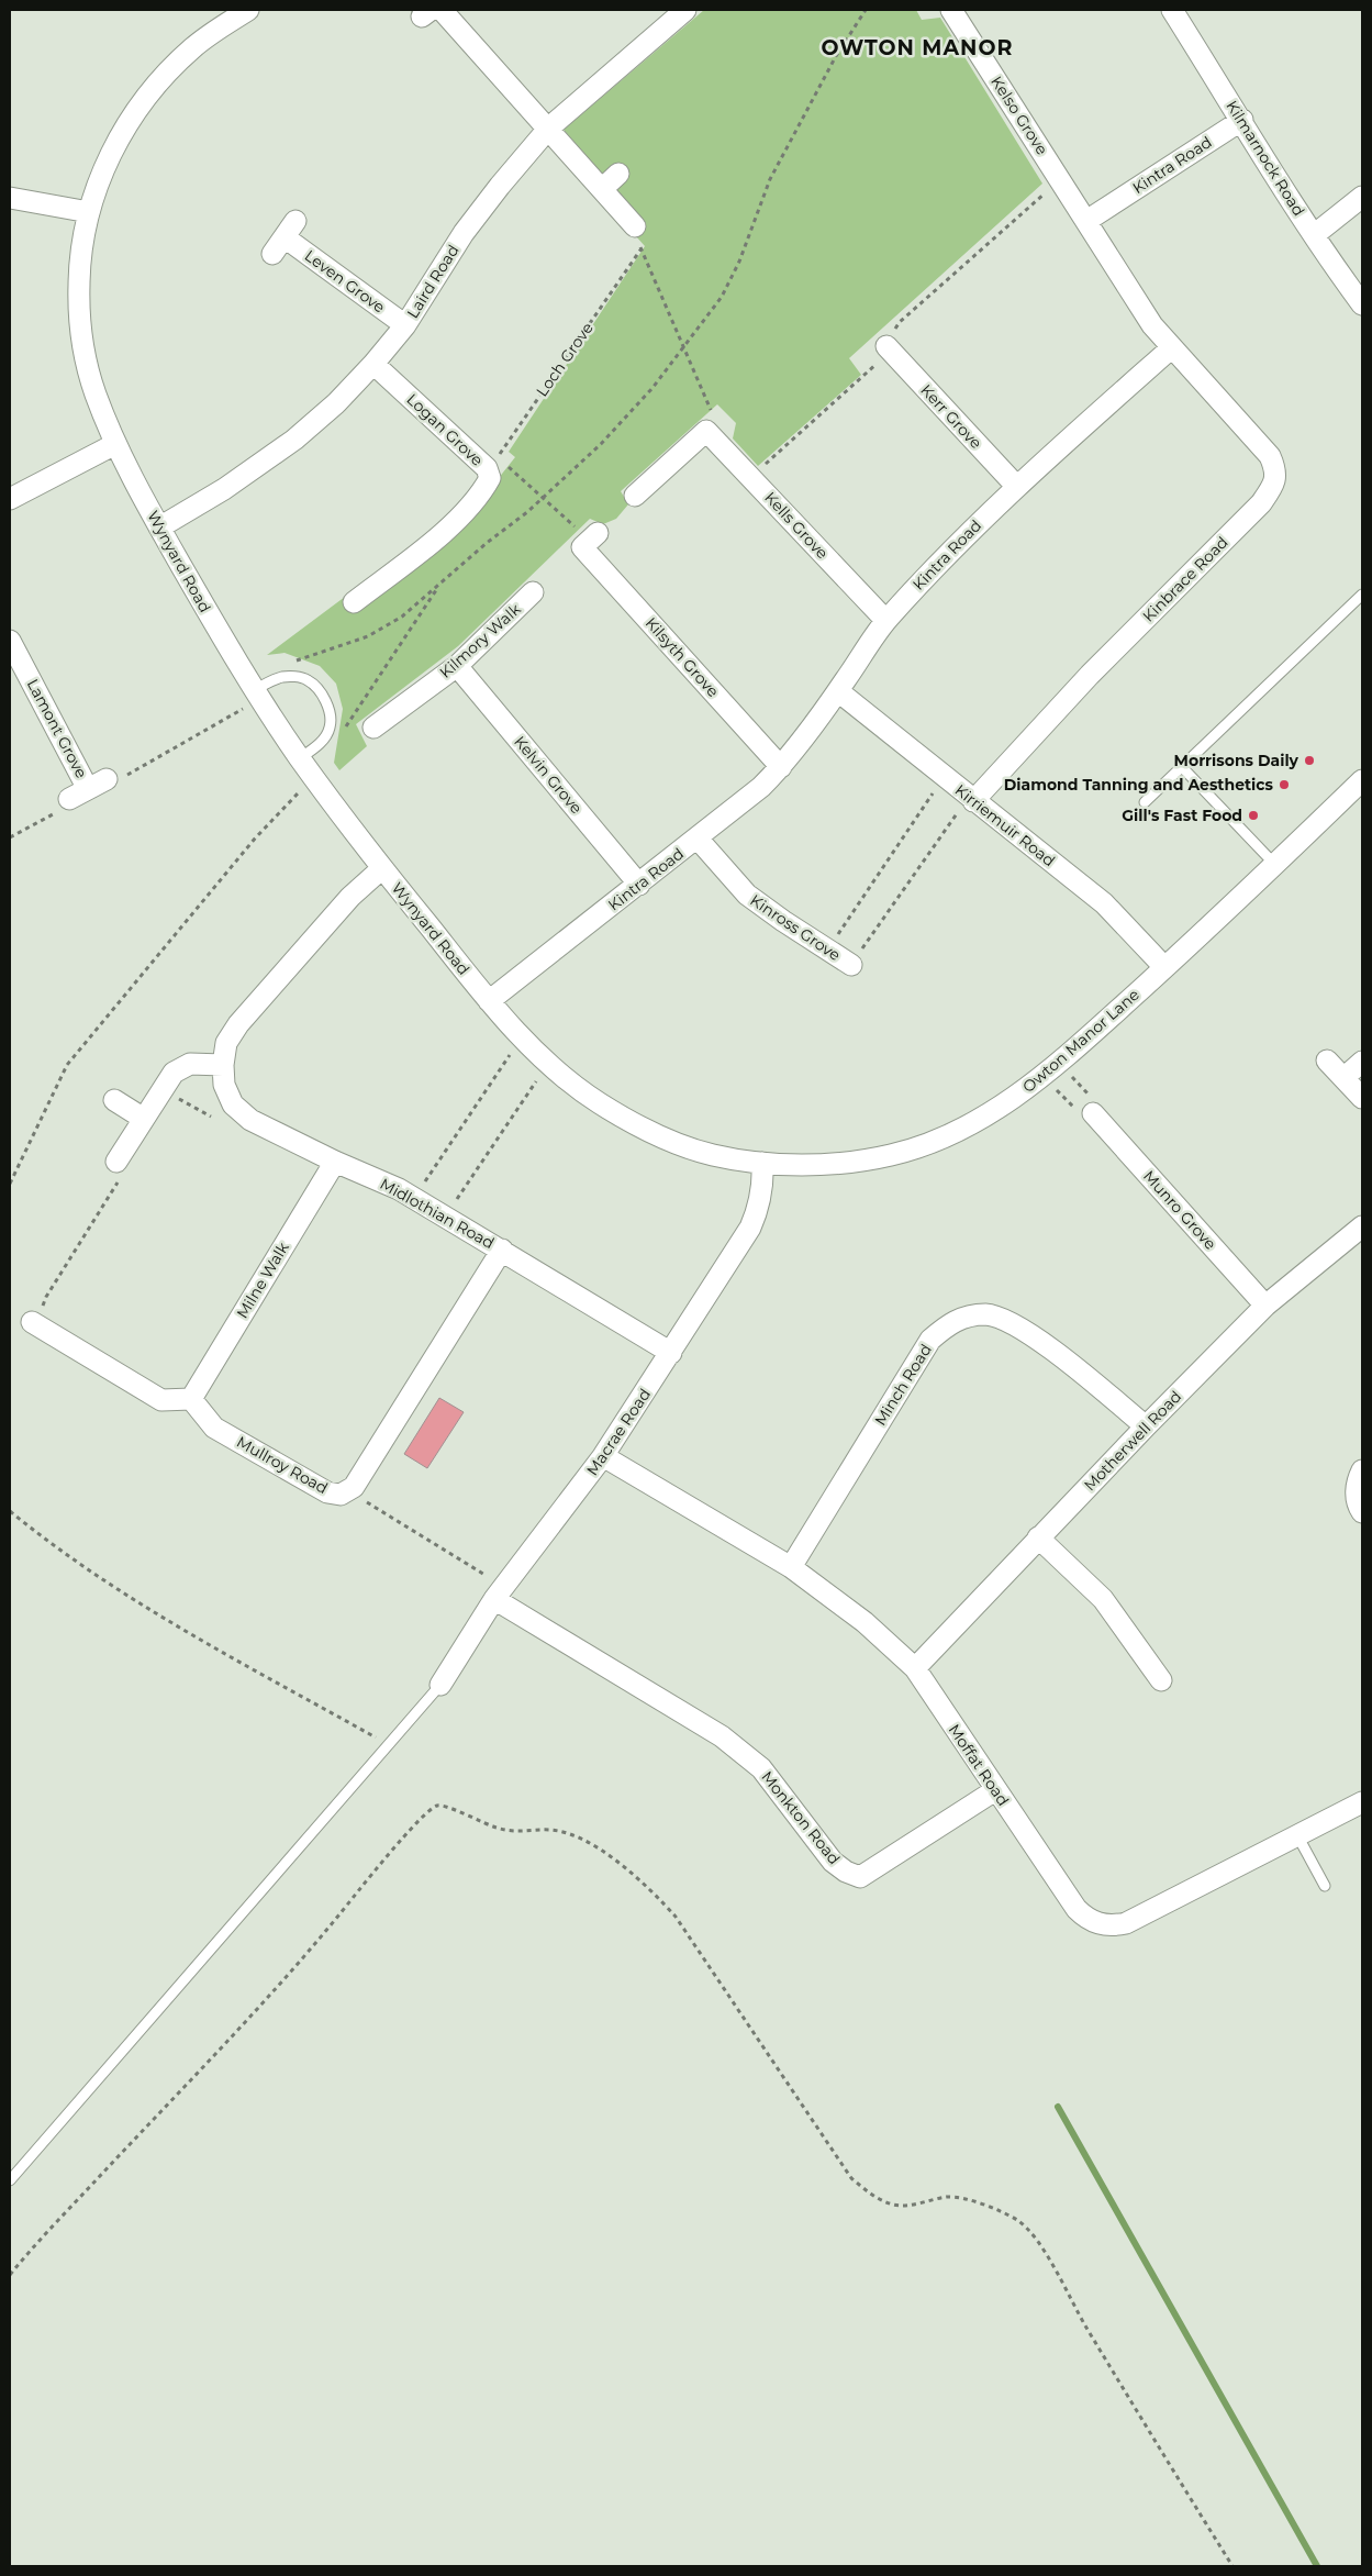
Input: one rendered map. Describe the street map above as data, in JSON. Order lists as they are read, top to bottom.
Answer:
{
  "streets": {
    "street": [
      "Kelso Grove",
      "Kilmarnock Road",
      "Kintra Road",
      "Leven Grove",
      "Laird Road",
      "Kerr Grove",
      "Logan Grove",
      "Kells Grove",
      "Wynyard Road",
      "Kinbrace Road",
      "Kilmory Walk",
      "Kilsyth Grove",
      "Lamont Grove",
      "Kelvin Grove",
      "Kirriemuir Road",
      "Kinross Grove",
      "Owton Manor Lane",
      "Munro Grove",
      "Midlothian Road",
      "Milne Walk",
      "Minch Road",
      "Macrae Road",
      "Motherwell Road",
      "Mullroy Road",
      "Moffat Road",
      "Monkton Road"
    ],
    "path": ["Loch Grove"]
  },
  "crossings": [
    ["Kelso Grove", "Kintra Road"],
    ["Kilmarnock Road", "Kintra Road"],
    ["Kintra Road", "Kerr Grove"],
    ["Kintra Road", "Kells Grove"],
    ["Kintra Road", "Wynyard Road"],
    ["Kintra Road", "Kinbrace Road"],
    ["Kintra Road", "Kilsyth Grove"],
    ["Kintra Road", "Kelvin Grove"],
    ["Kintra Road", "Kirriemuir Road"],
    ["Kintra Road", "Kinross Grove"],
    ["Leven Grove", "Laird Road"],
    ["Laird Road", "Logan Grove"],
    ["Laird Road", "Wynyard Road"],
    ["Loch Grove", "Logan Grove"],
    ["Wynyard Road", "Owton Manor Lane"],
    ["Wynyard Road", "Midlothian Road"],
    ["Kinbrace Road", "Kirriemuir Road"],
    ["Kilmory Walk", "Kelvin Grove"],
    ["Kirriemuir Road", "Owton Manor Lane"],
    ["Owton Manor Lane", "Macrae Road"],
    ["Munro Grove", "Motherwell Road"],
    ["Midlothian Road", "Milne Walk"],
    ["Midlothian Road", "Macrae Road"],
    ["Milne Walk", "Mullroy Road"],
    ["Minch Road", "Motherwell Road"],
    ["Minch Road", "Moffat Road"],
    ["Macrae Road", "Moffat Road"],
    ["Macrae Road", "Monkton Road"],
    ["Motherwell Road", "Moffat Road"],
    ["Moffat Road", "Monkton Road"]
  ],
  "districts": ["OWTON MANOR"],
  "places": ["Morrisons Daily", "Diamond Tanning and Aesthetics", "Gill's Fast Food"]
}
